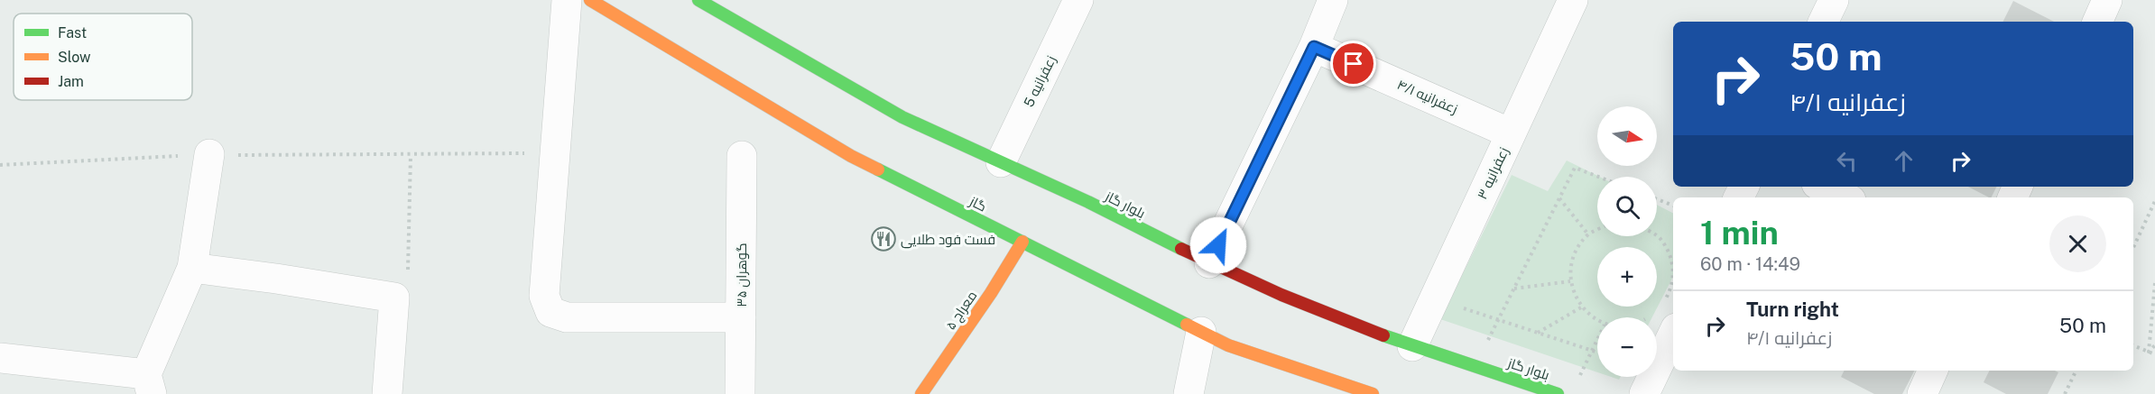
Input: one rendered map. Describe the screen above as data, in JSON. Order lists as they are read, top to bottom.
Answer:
{
  "streets": {
    "main road": ["گاز", "بلوار گاز", "معراج ۵"],
    "street": [
      "5 زعفرانیه",
      "زعفرانیه ۴/۱",
      "زعفرانیه ۳",
      "گوهران ۳۵"
    ]
  },
  "crossings": [
    ["5 زعفرانیه", "بلوار گاز"],
    ["زعفرانیه ۴/۱", "زعفرانیه ۳"],
    ["زعفرانیه ۳", "بلوار گاز"],
    ["گاز", "معراج ۵"]
  ],
  "places": {
    "restaurant": ["فست فود طلایی"]
  },
  "legend": ["Fast", "Slow", "Jam"],
  "north": "right",
  "page": {
    "turn": ["50 m", "زعفرانیه ۴/۱"],
    "map_buttons": ["+", "−"],
    "heading": ["1 min", "60 m · 14:49"],
    "list": [
      {
        "name": "Turn right",
        "note": "زعفرانیه ۴/۱",
        "value": "50 m"
      }
    ]
  }
}
